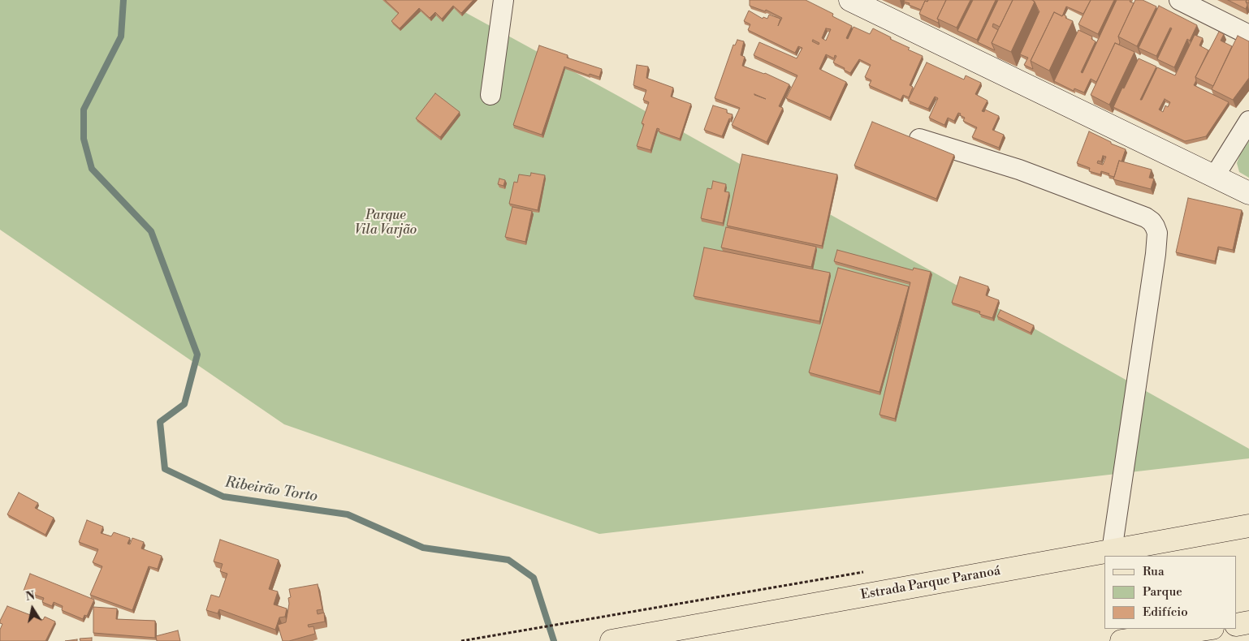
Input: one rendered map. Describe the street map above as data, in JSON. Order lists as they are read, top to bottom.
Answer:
{
  "streets": {
    "main road": ["Estrada Parque Paranoá"]
  },
  "water": ["Ribeirão Torto"],
  "parks": ["Parque Vila Varjão"],
  "legend": ["Rua", "Parque", "Edifício"],
  "north": "top"
}
